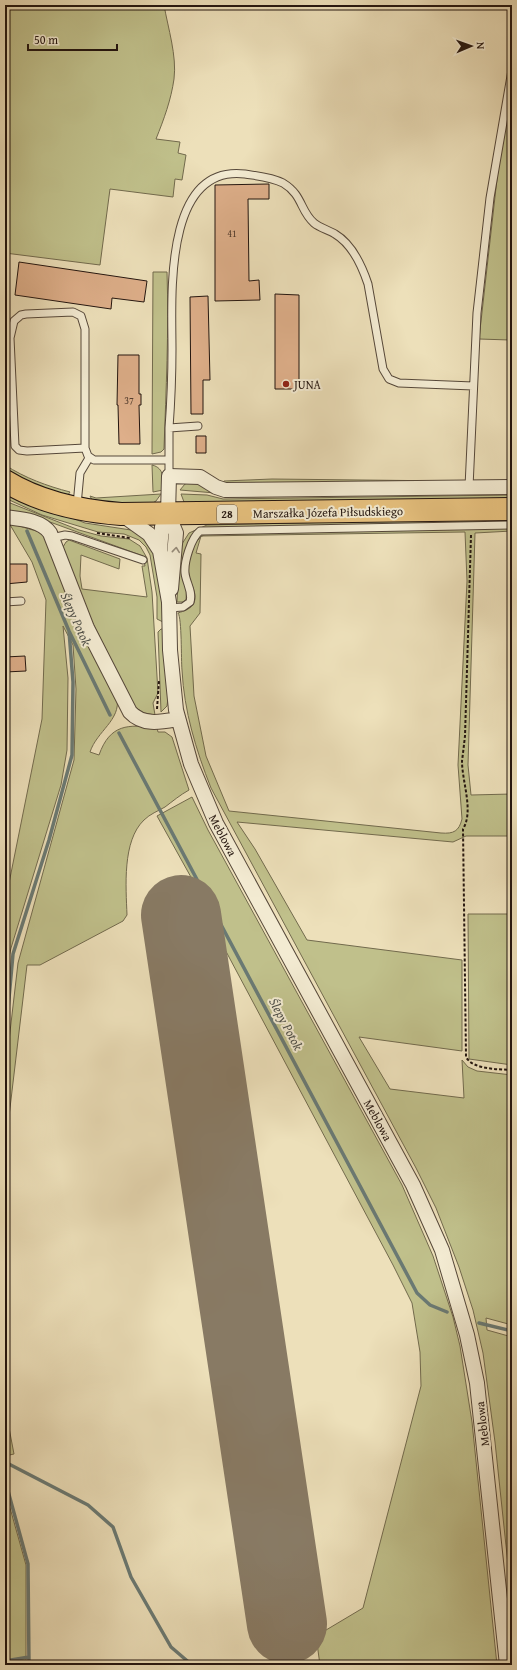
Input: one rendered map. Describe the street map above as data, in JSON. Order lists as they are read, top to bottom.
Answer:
{
  "streets": {
    "main road": ["Marszałka Józefa Piłsudskiego", "28"],
    "street": ["Meblowa"]
  },
  "crossings": [
    ["Marszałka Józefa Piłsudskiego", "Meblowa"]
  ],
  "water": ["Ślepy Potok"],
  "places": ["JUNA"],
  "house_numbers": ["41", "37"],
  "scale_bar": "50 m",
  "north": "right"
}
